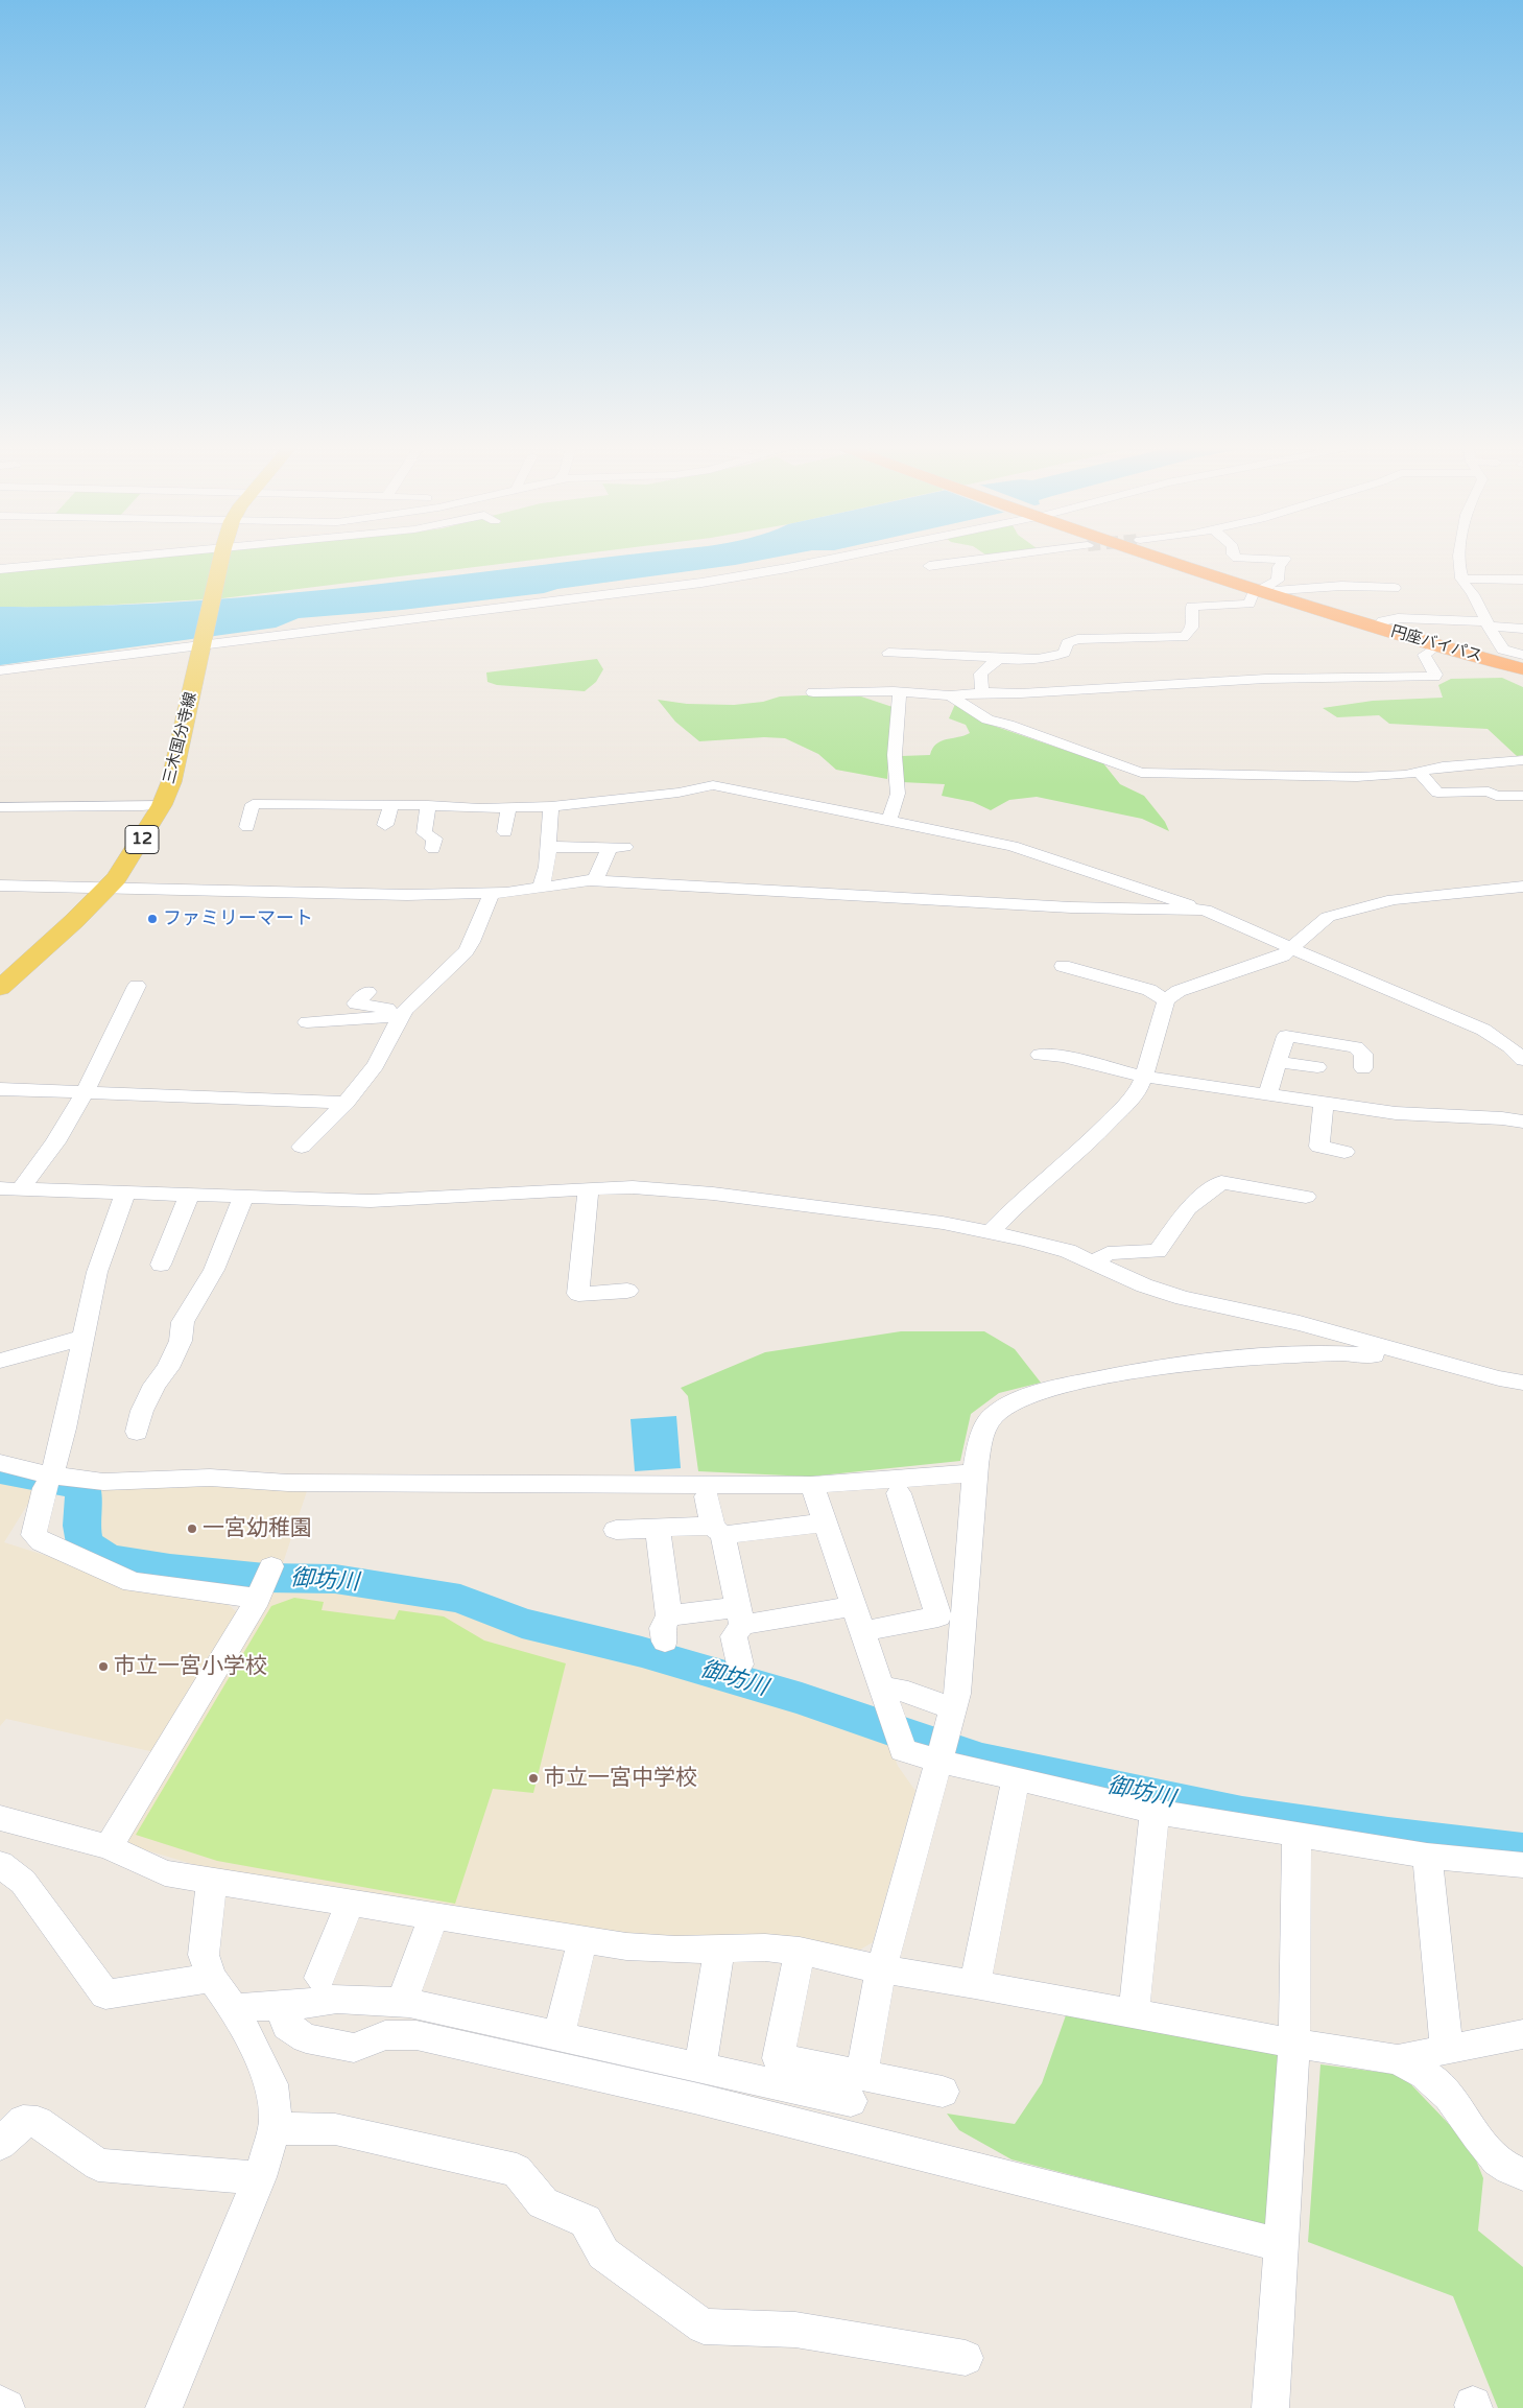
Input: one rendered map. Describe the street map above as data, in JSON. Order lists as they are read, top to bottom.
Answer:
{
  "streets": {
    "highway": ["円座バイパス"],
    "main road": ["三木国分寺線", "12"]
  },
  "water": ["御坊川"],
  "places": [
    "ファミリーマート",
    "一宮幼稚園",
    "市立一宮小学校",
    "市立一宮中学校"
  ]
}
